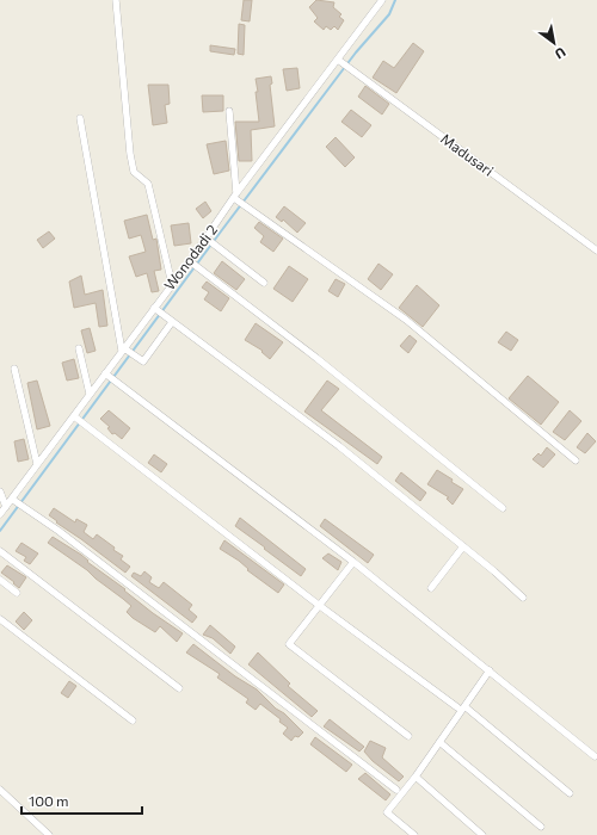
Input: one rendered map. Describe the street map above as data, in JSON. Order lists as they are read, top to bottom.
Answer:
{
  "streets": {
    "street": ["Madusari", "Wonodadi 2"]
  },
  "crossings": [
    ["Madusari", "Wonodadi 2"]
  ],
  "scale_bar": "100 m",
  "north": "bottom right"
}
